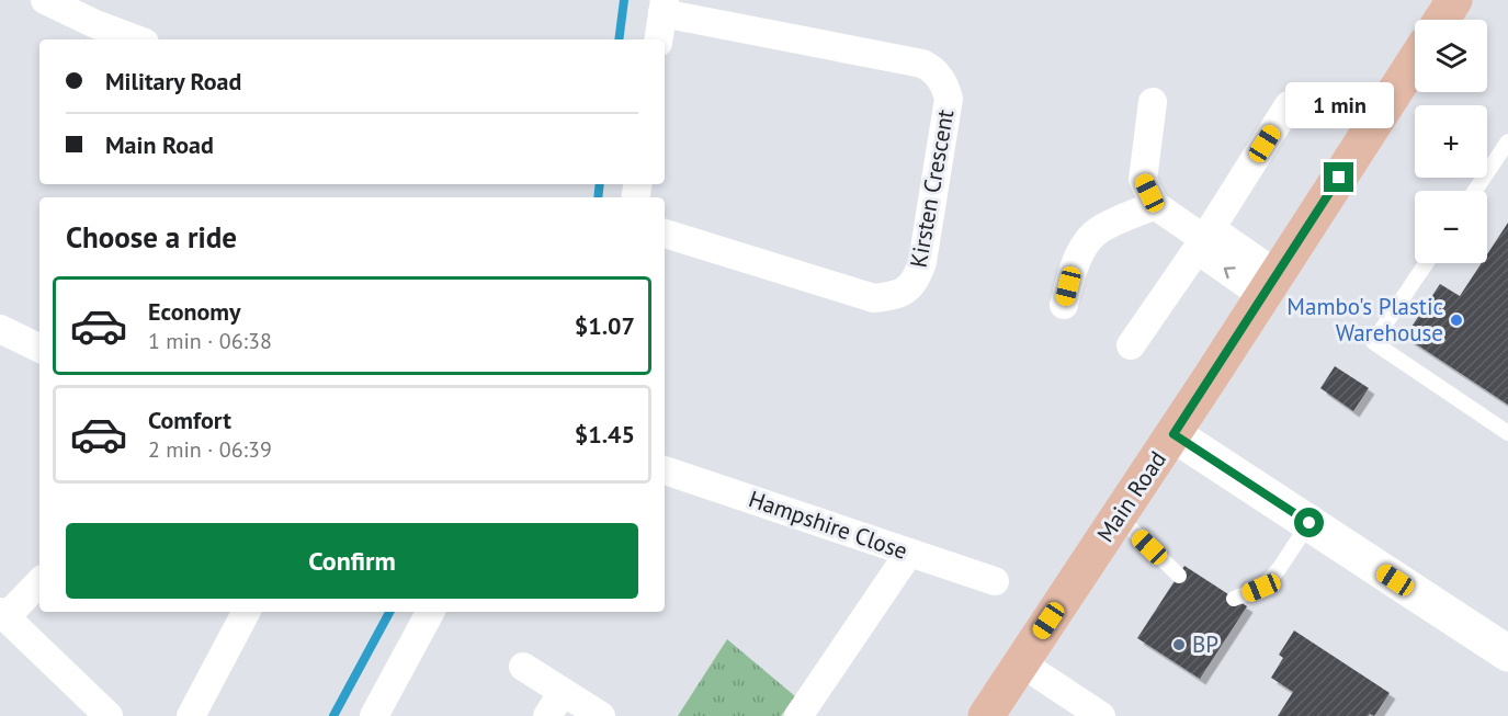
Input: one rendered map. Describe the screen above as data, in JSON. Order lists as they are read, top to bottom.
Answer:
{
  "streets": {
    "main road": ["Main Road"],
    "street": ["Kirsten Crescent", "Hampshire Close"]
  },
  "places": ["Mambo's Plastic Warehouse", "BP"],
  "page": {
    "map_buttons": ["+", "−"],
    "banner": ["Military Road", "Main Road"],
    "bubble": "1 min",
    "heading": "Choose a ride",
    "list": [
      {
        "name": "Economy",
        "note": "1 min · 06:38",
        "value": "$1.07"
      },
      {
        "name": "Comfort",
        "note": "2 min · 06:39",
        "value": "$1.45"
      }
    ],
    "buttons": "Confirm"
  }
}
